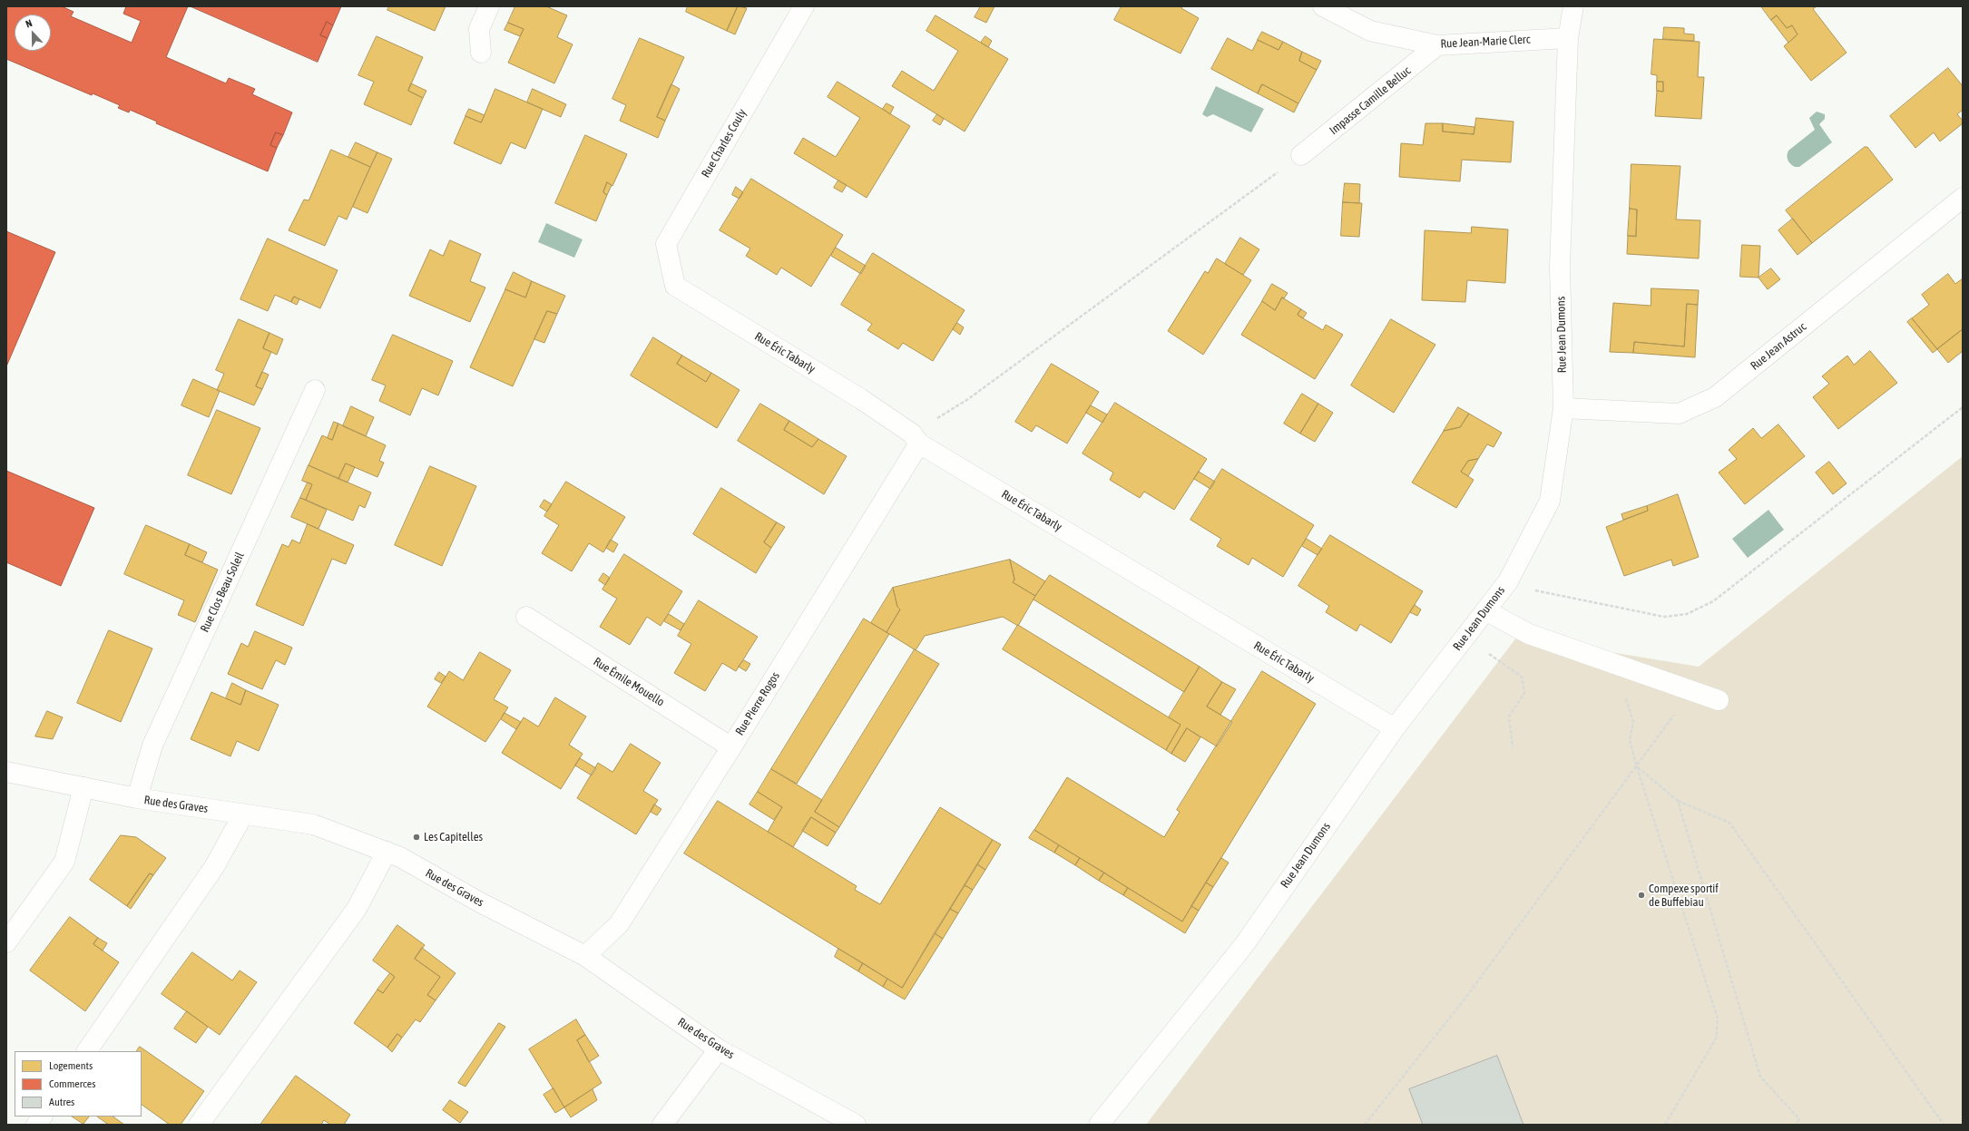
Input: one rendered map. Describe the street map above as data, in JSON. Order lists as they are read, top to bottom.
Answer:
{
  "streets": {
    "street": [
      "Rue Jean-Marie Clerc",
      "Impasse Camille Belluc",
      "Rue Charles Couly",
      "Rue Jean Dumons",
      "Rue Jean Astruc",
      "Rue Éric Tabarly",
      "Rue Clos Beau Soleil",
      "Rue Émile Mouello",
      "Rue Pierre Rogos",
      "Rue des Graves"
    ]
  },
  "crossings": [
    ["Rue Jean-Marie Clerc", "Impasse Camille Belluc"],
    ["Rue Jean-Marie Clerc", "Rue Jean Dumons"],
    ["Rue Charles Couly", "Rue Éric Tabarly"],
    ["Rue Jean Dumons", "Rue Jean Astruc"],
    ["Rue Jean Dumons", "Rue Éric Tabarly"],
    ["Rue Éric Tabarly", "Rue Pierre Rogos"],
    ["Rue Clos Beau Soleil", "Rue des Graves"],
    ["Rue Émile Mouello", "Rue Pierre Rogos"],
    ["Rue Pierre Rogos", "Rue des Graves"]
  ],
  "places": ["Les Capitelles", "Compexe sportif de Buffebiau"],
  "legend": ["Logements", "Commerces", "Autres"],
  "north": "top"
}
